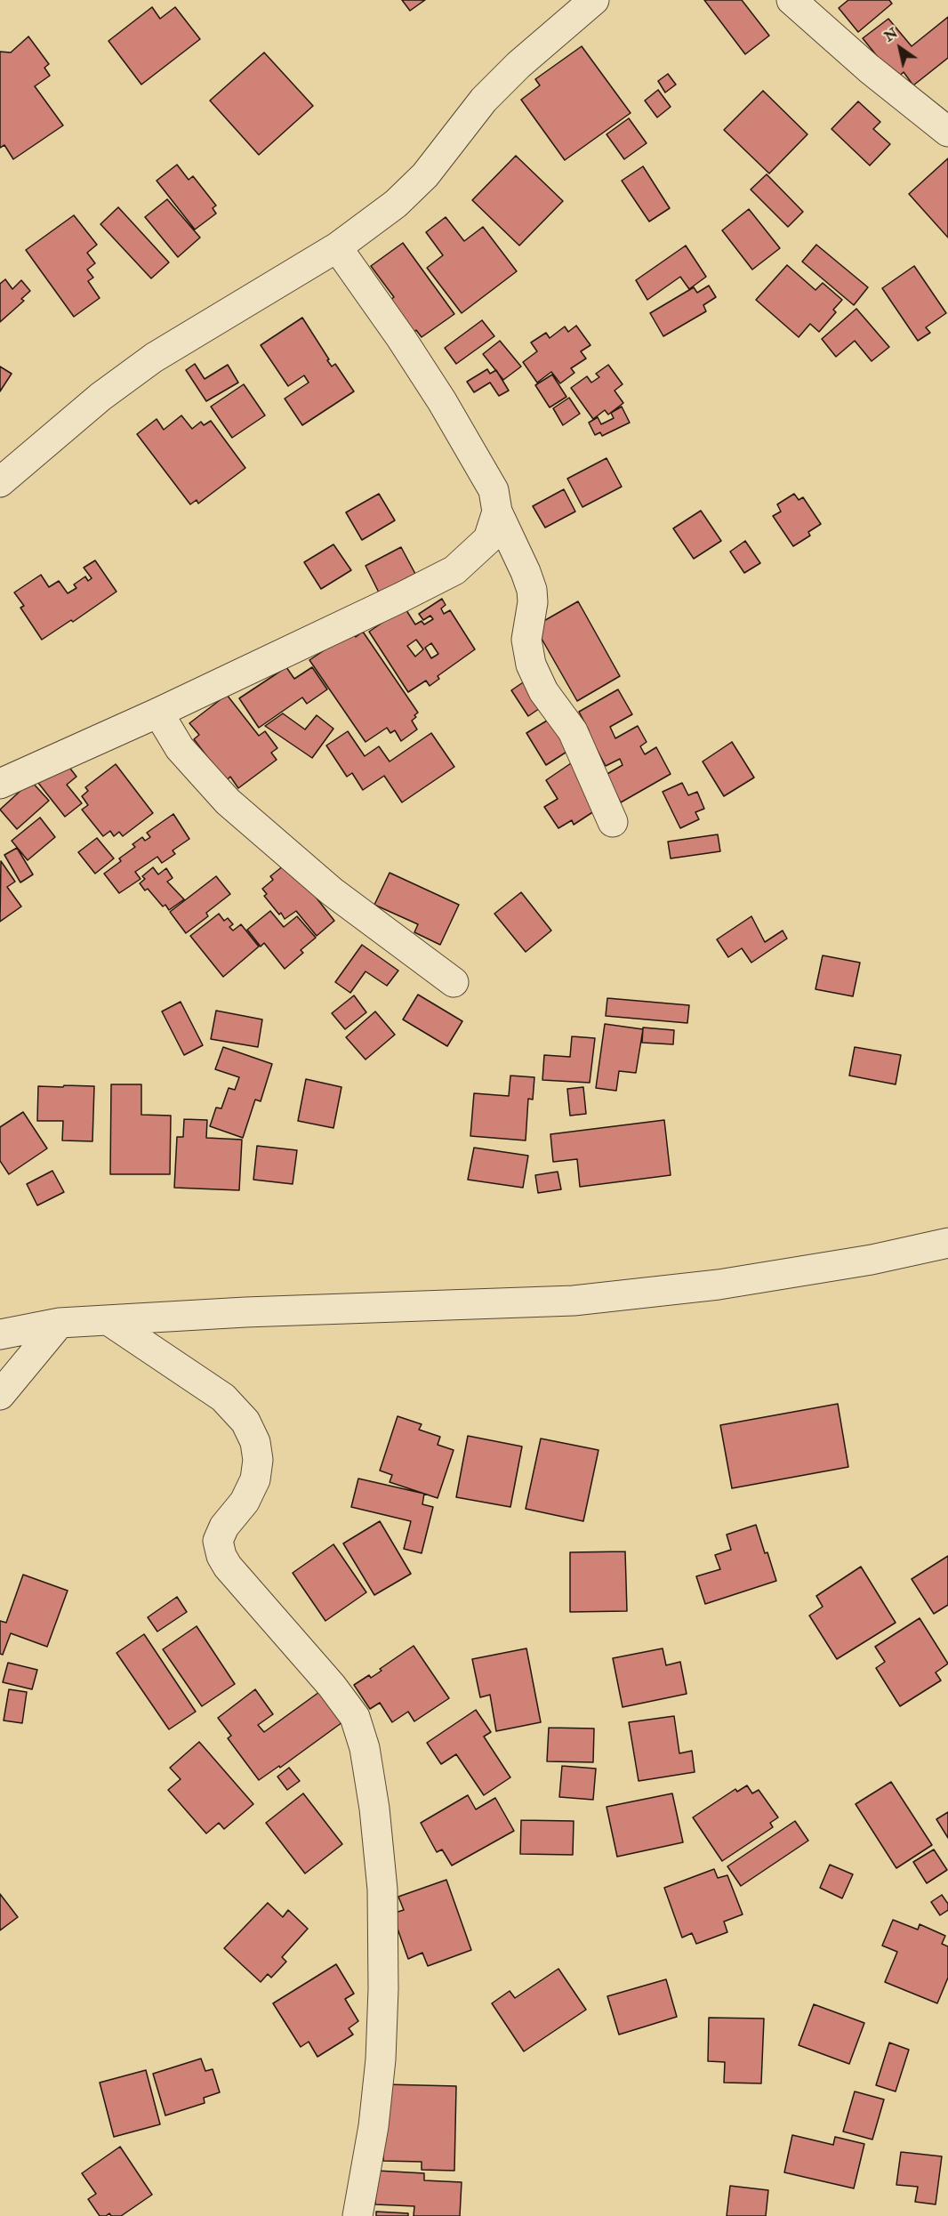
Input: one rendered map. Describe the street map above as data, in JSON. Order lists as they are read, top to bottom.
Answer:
{
  "north": "top left"
}
